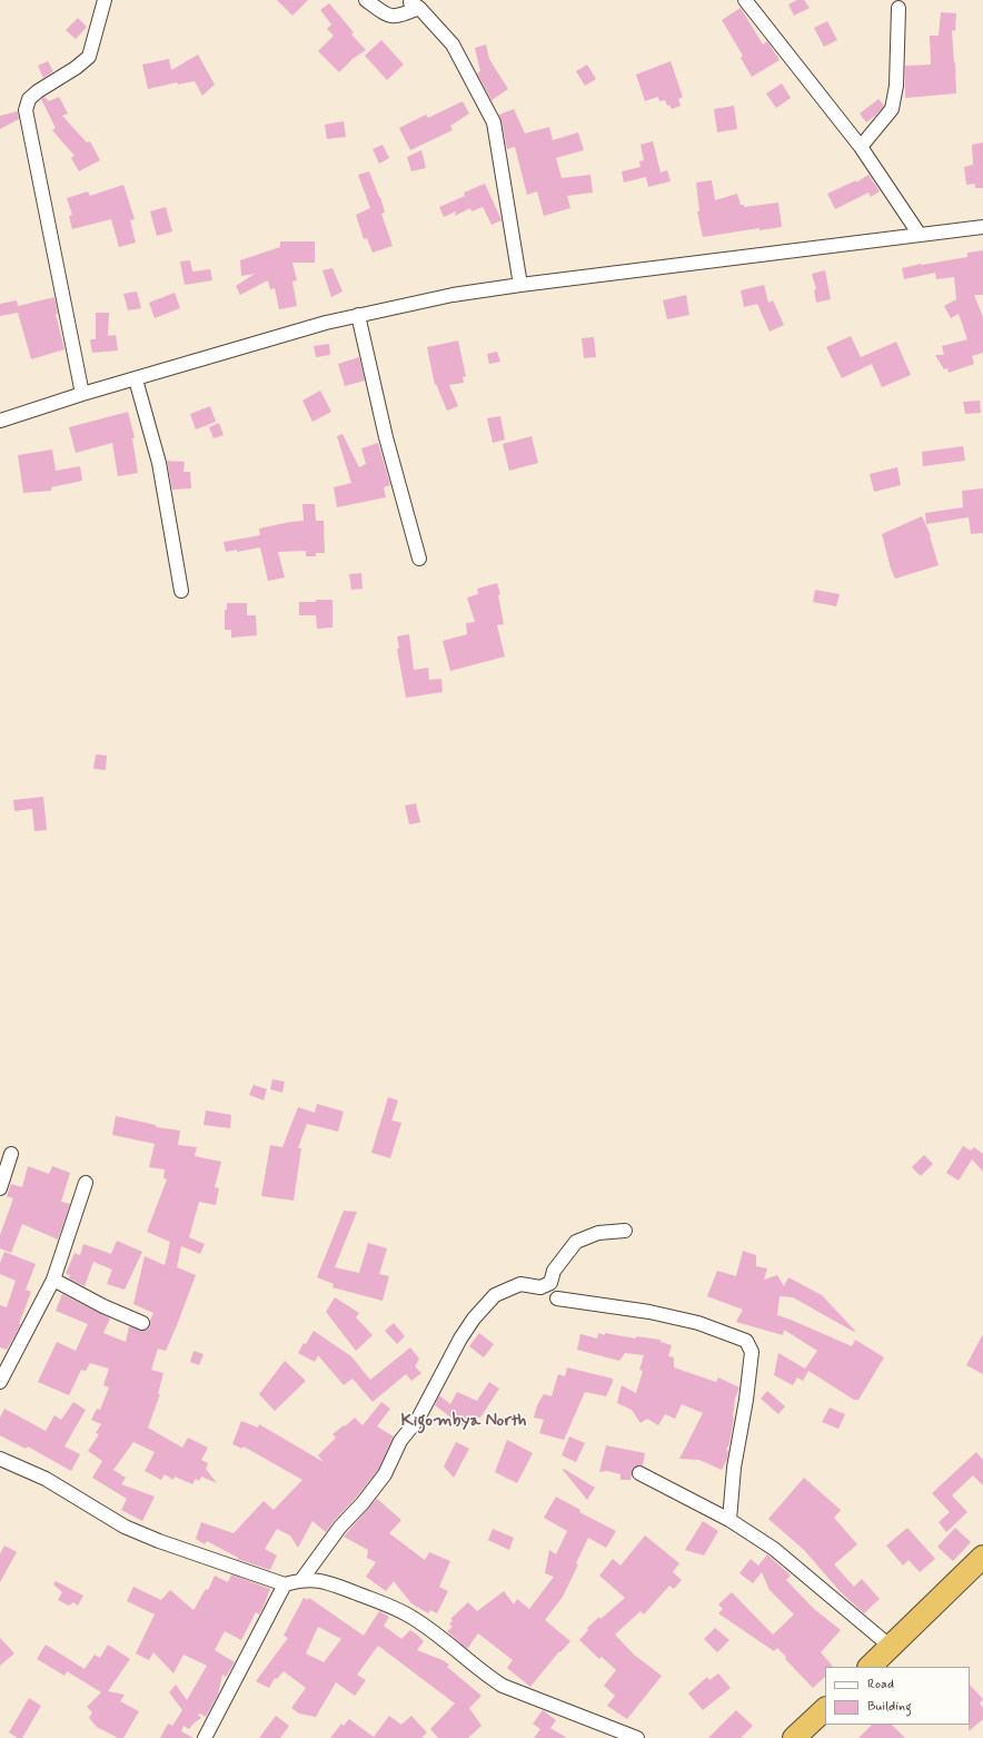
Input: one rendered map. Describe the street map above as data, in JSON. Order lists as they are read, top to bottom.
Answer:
{
  "districts": ["Kigombya North"],
  "legend": ["Road", "Building"]
}
